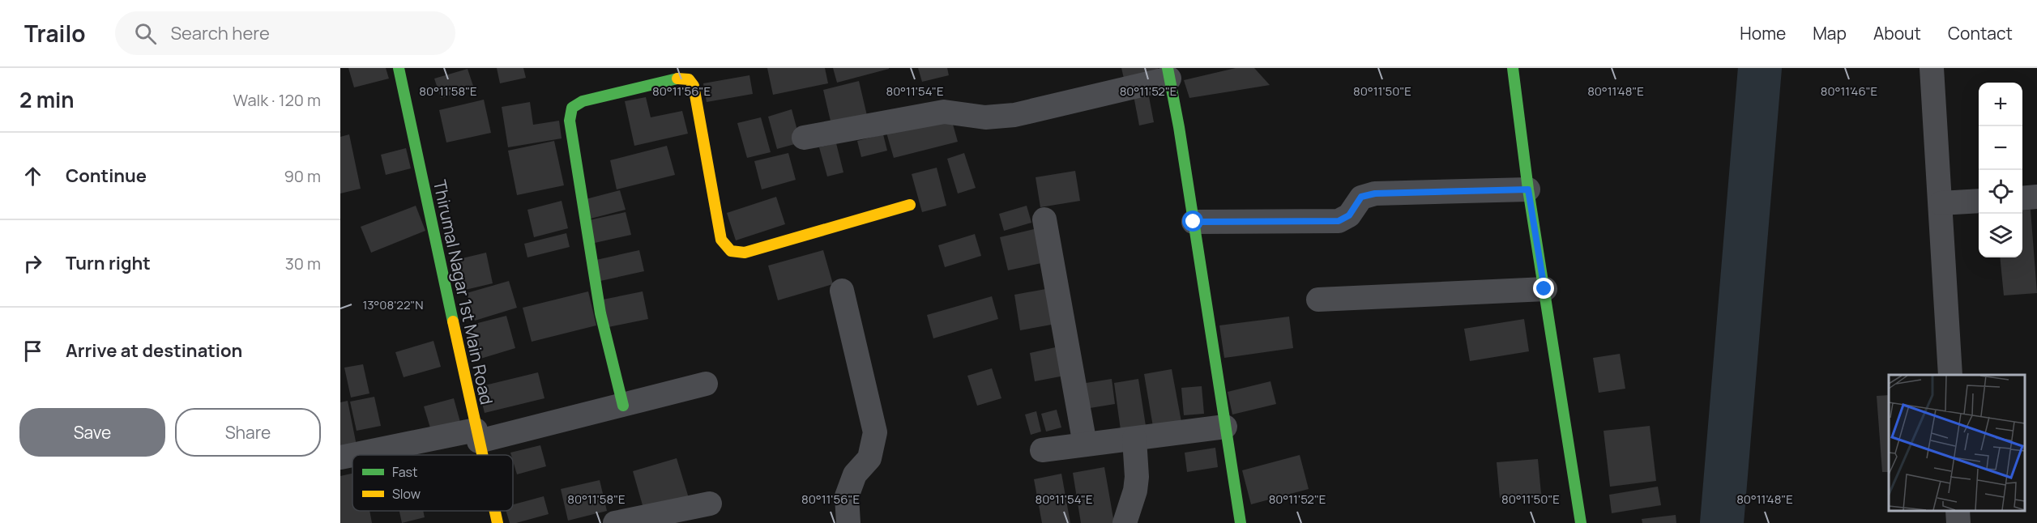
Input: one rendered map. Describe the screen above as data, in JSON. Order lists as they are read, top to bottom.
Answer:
{
  "streets": {
    "street": ["Thirumal Nagar 1st Main Road"]
  },
  "legend": ["Fast", "Slow"],
  "page": {
    "header": "Trailo",
    "search": "Search here",
    "nav": [
      "Home",
      "Map",
      "About",
      "Contact"
    ],
    "heading": ["2 min", "Walk · 120 m"],
    "map_buttons": ["+", "−"],
    "list": [
      ["Continue", "90 m"],
      ["Turn right", "30 m"],
      "Arrive at destination"
    ],
    "buttons": ["Save", "Share"]
  },
  "coordinates": [
    "80°11'58\"E",
    "80°11'56\"E",
    "80°11'54\"E",
    "80°11'52\"E",
    "80°11'50\"E",
    "80°11'48\"E",
    "80°11'46\"E",
    "13°08'22\"N"
  ]
}
